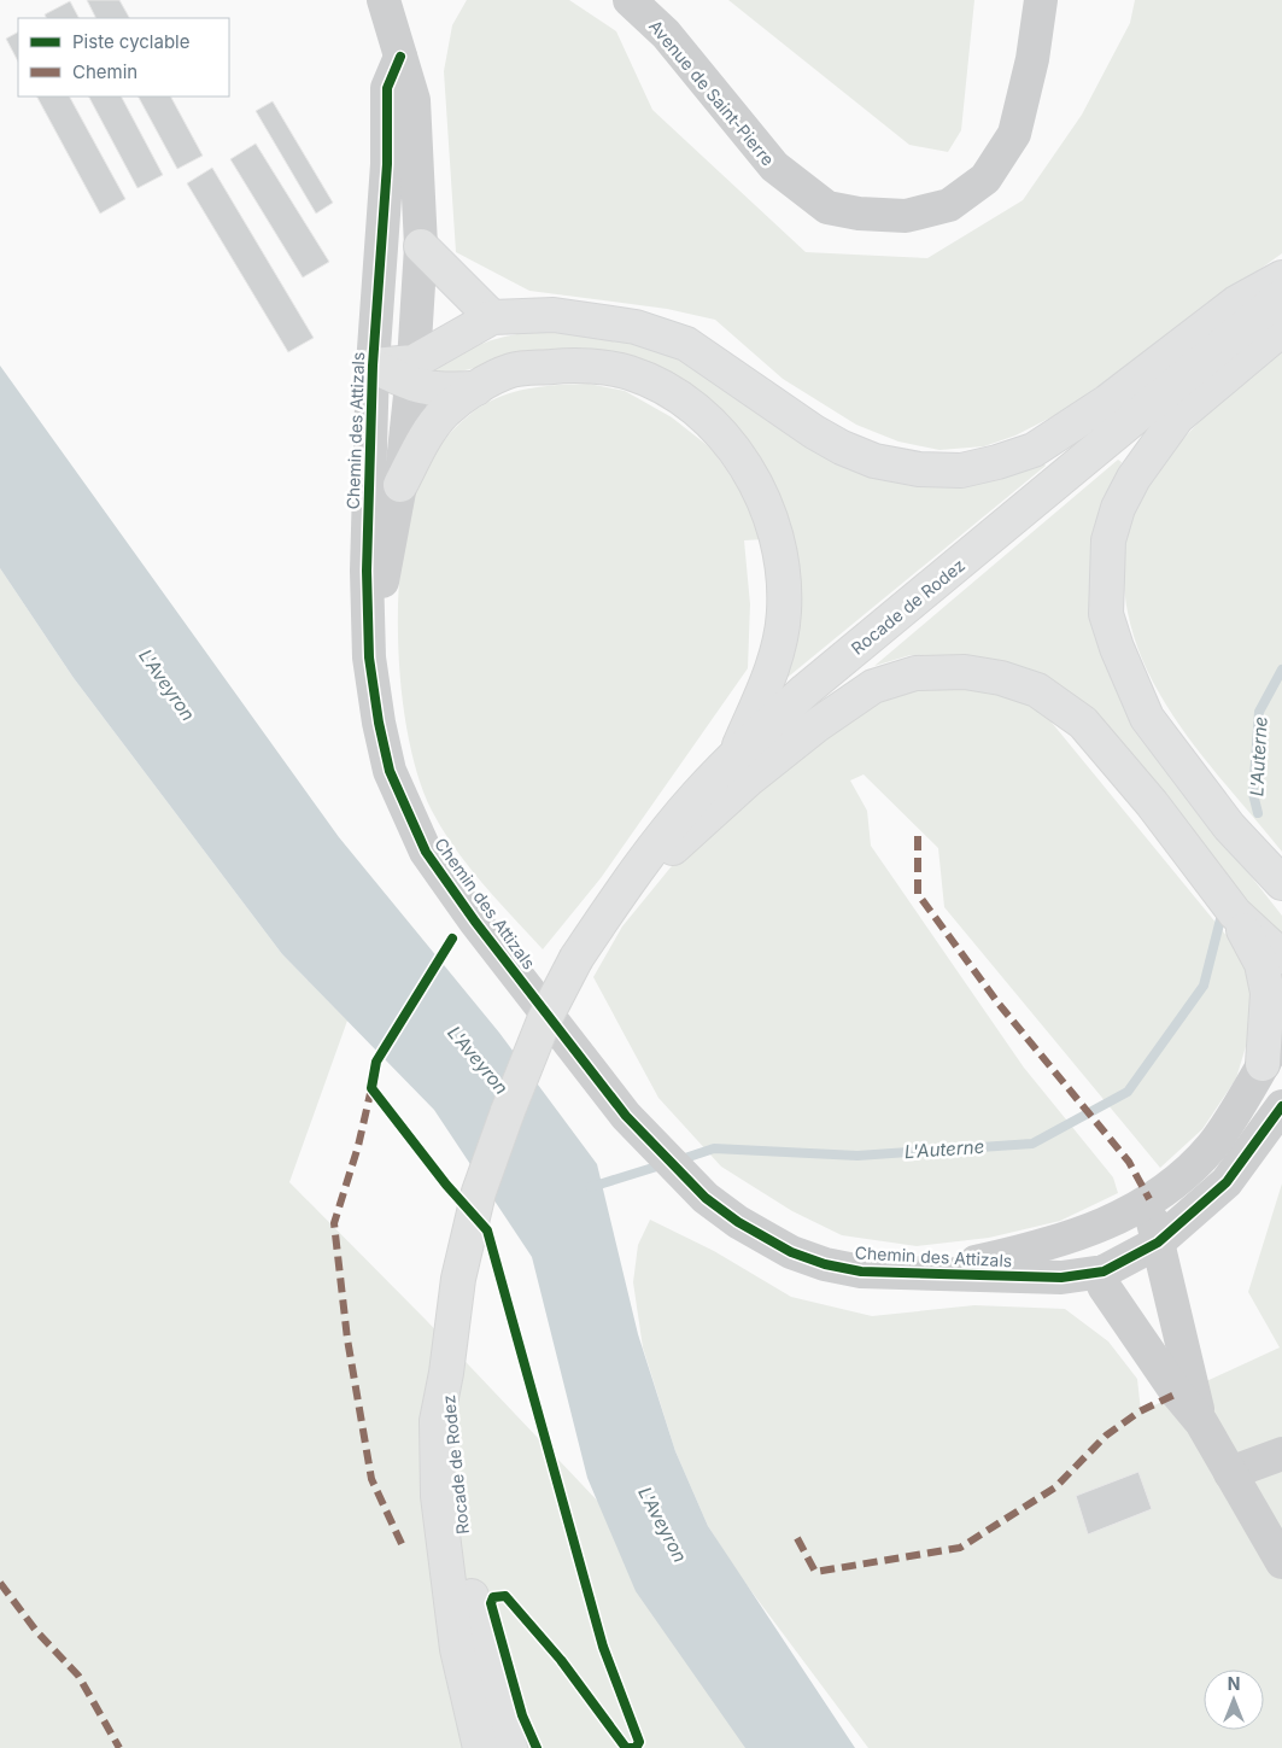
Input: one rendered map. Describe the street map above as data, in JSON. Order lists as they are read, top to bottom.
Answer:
{
  "streets": {
    "main road": ["Rocade de Rodez"],
    "street": ["Avenue de Saint-Pierre", "Chemin des Attizals"]
  },
  "water": ["L'Aveyron", "L'Auterne"],
  "legend": ["Piste cyclable", "Chemin"],
  "north": "top"
}
